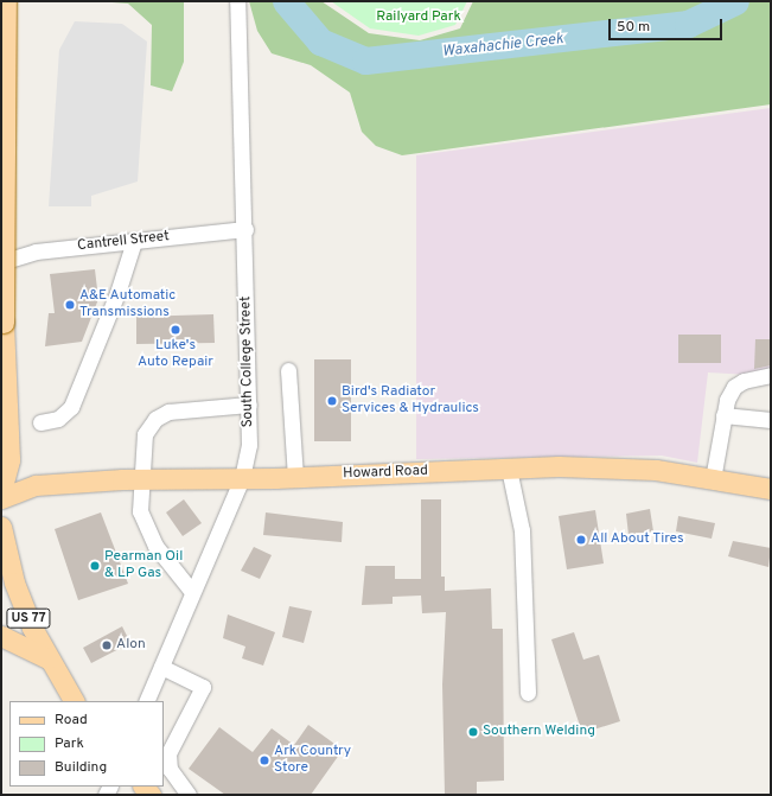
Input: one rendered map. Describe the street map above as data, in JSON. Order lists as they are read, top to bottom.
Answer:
{
  "streets": {
    "main road": ["Howard Road", "US 77"],
    "street": ["Cantrell Street", "South College Street"]
  },
  "crossings": [
    ["Cantrell Street", "South College Street"],
    ["South College Street", "Howard Road"]
  ],
  "water": ["Waxahachie Creek"],
  "parks": ["Railyard Park"],
  "places": [
    "A&E Automatic Transmissions",
    "Luke's Auto Repair",
    "Bird's Radiator Services & Hydraulics",
    "All About Tires",
    "Pearman Oil & LP Gas",
    "Alon",
    "Southern Welding",
    "Ark Country Store"
  ],
  "legend": ["Road", "Park", "Building"],
  "scale_bar": "50 m"
}
